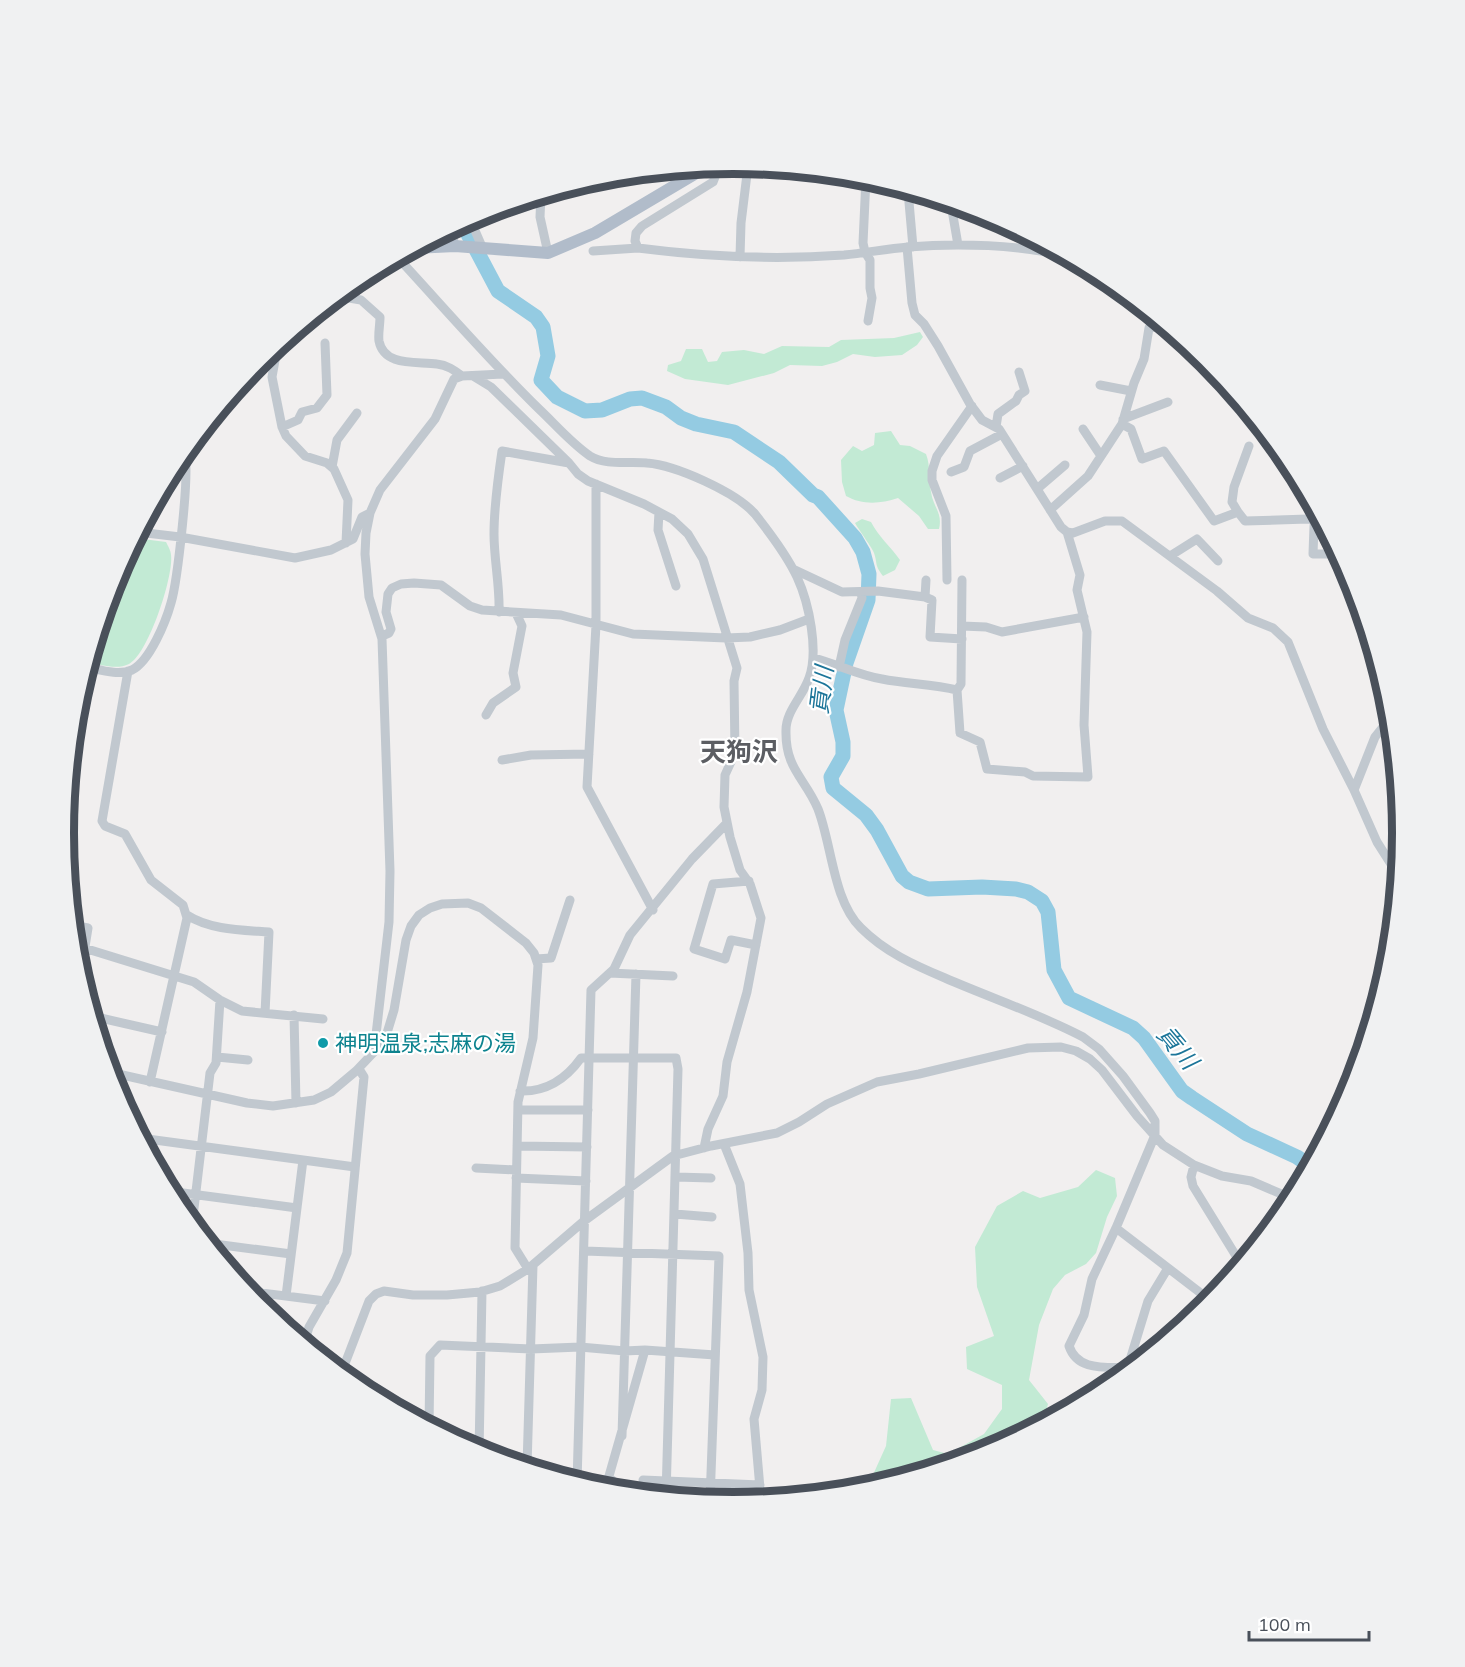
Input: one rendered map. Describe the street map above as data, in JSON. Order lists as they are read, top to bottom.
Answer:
{
  "districts": ["天狗沢"],
  "water": ["貢川"],
  "places": ["神明温泉;志麻の湯"],
  "scale_bar": "100 m"
}
